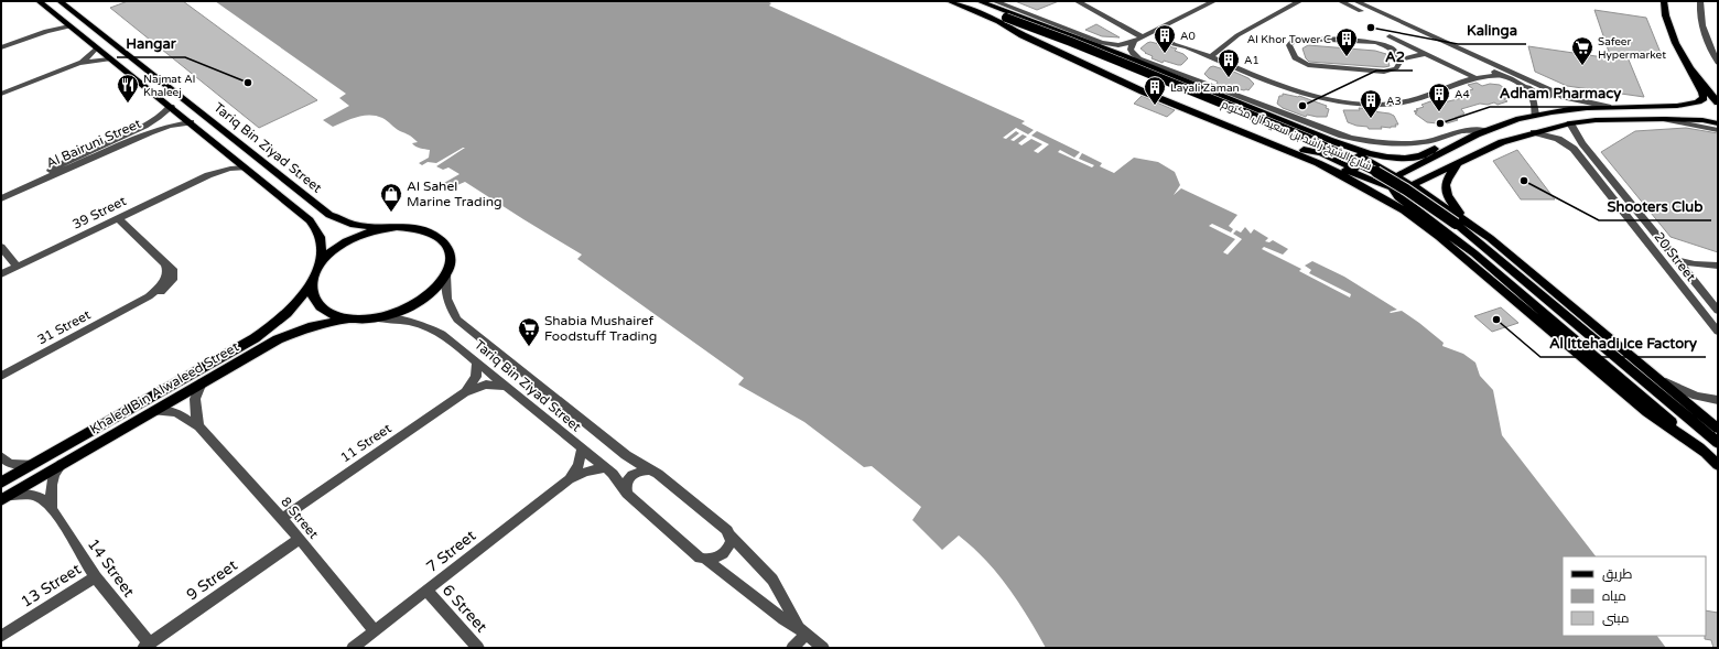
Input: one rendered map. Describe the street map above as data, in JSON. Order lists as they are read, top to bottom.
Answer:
{
  "streets": {
    "main road": ["شارع الشيخ راشد بن سعيد آل مكتوم", "Tariq Bin Ziyad Street", "Khaled Bin Alwaleed Street"],
    "street": [
      "Al Bairuni Street",
      "39 Street",
      "20 Street",
      "31 Street",
      "11 Street",
      "8 Street",
      "7 Street",
      "14 Street",
      "9 Street",
      "13 Street",
      "6 Street"
    ]
  },
  "crossings": [
    ["Tariq Bin Ziyad Street", "Khaled Bin Alwaleed Street"],
    ["Tariq Bin Ziyad Street", "11 Street"],
    ["Tariq Bin Ziyad Street", "7 Street"],
    ["39 Street", "31 Street"],
    ["Khaled Bin Alwaleed Street", "8 Street"],
    ["Khaled Bin Alwaleed Street", "14 Street"],
    ["11 Street", "8 Street"],
    ["8 Street", "7 Street"],
    ["8 Street", "9 Street"],
    ["7 Street", "6 Street"],
    ["14 Street", "9 Street"],
    ["14 Street", "13 Street"]
  ],
  "places": {
    "other": [
      "Kalinga",
      "Hangar",
      "A2",
      "Adham Pharmacy",
      "Shooters Club",
      "Al Ittehadi Ice Factory"
    ],
    "building": [
      "A0",
      "Al Khor Tower C",
      "A1",
      "Layali Zaman",
      "A4",
      "A3"
    ],
    "supermarket": ["Safeer Hypermarket", "Shabia Mushairef Foodstuff Trading"],
    "restaurant": ["Najmat Al Khaleej"],
    "shop": ["Al Sahel Marine Trading"]
  },
  "legend": ["طريق", "مياه", "مبنى"]
}
